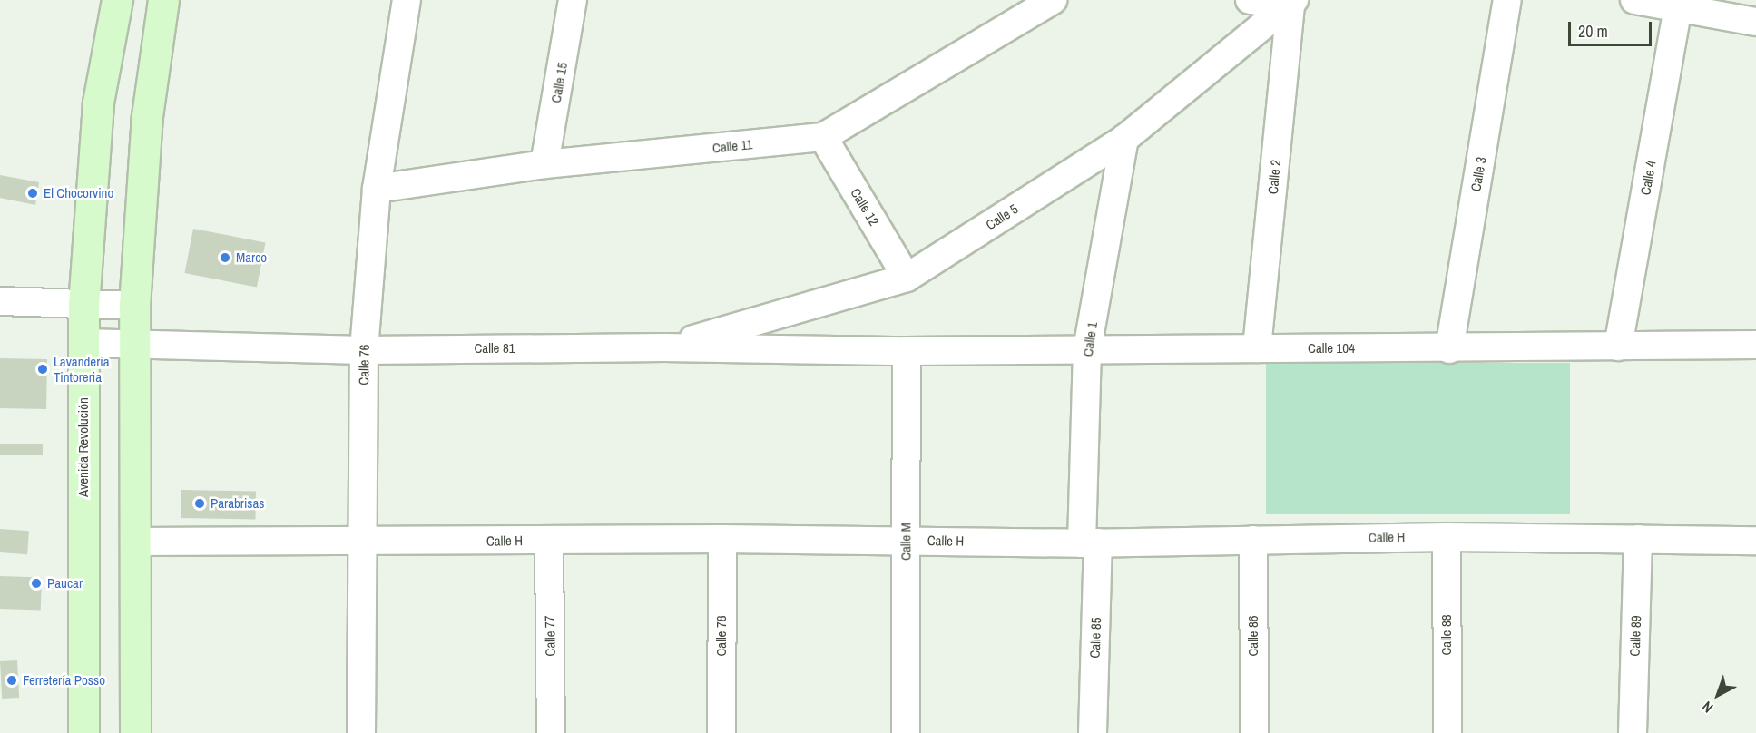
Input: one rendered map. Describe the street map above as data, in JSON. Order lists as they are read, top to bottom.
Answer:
{
  "streets": {
    "street": [
      "Calle 15",
      "Calle 11",
      "Calle 3",
      "Calle 2",
      "Calle 4",
      "Calle 12",
      "Calle 5",
      "Calle 1",
      "Calle 81",
      "Calle 104",
      "Calle 76",
      "Avenida Revolución",
      "Calle H",
      "Calle M",
      "Calle 88",
      "Calle 77",
      "Calle 78",
      "Calle 86",
      "Calle 89",
      "Calle 85"
    ]
  },
  "crossings": [
    ["Calle 15", "Calle 11"],
    ["Calle 11", "Calle 12"],
    ["Calle 11", "Calle 76"],
    ["Calle 3", "Calle 104"],
    ["Calle 2", "Calle 5"],
    ["Calle 2", "Calle 104"],
    ["Calle 4", "Calle 104"],
    ["Calle 12", "Calle 5"],
    ["Calle 5", "Calle 1"],
    ["Calle 5", "Calle 81"],
    ["Calle 1", "Calle 104"],
    ["Calle 1", "Calle H"],
    ["Calle 1", "Calle 85"],
    ["Calle 81", "Calle 104"],
    ["Calle 81", "Calle 76"],
    ["Calle 81", "Avenida Revolución"],
    ["Calle 81", "Calle M"],
    ["Calle 104", "Calle M"],
    ["Calle 76", "Calle H"],
    ["Calle H", "Calle M"],
    ["Calle H", "Calle 88"],
    ["Calle H", "Calle 77"],
    ["Calle H", "Calle 78"],
    ["Calle H", "Calle 86"],
    ["Calle H", "Calle 89"],
    ["Calle H", "Calle 85"]
  ],
  "places": [
    "El Chocorvino",
    "Marco",
    "Lavanderia Tintoreria",
    "Parabrisas",
    "Paucar",
    "Ferretería Posso"
  ],
  "scale_bar": "20 m",
  "north": "bottom left"
}
